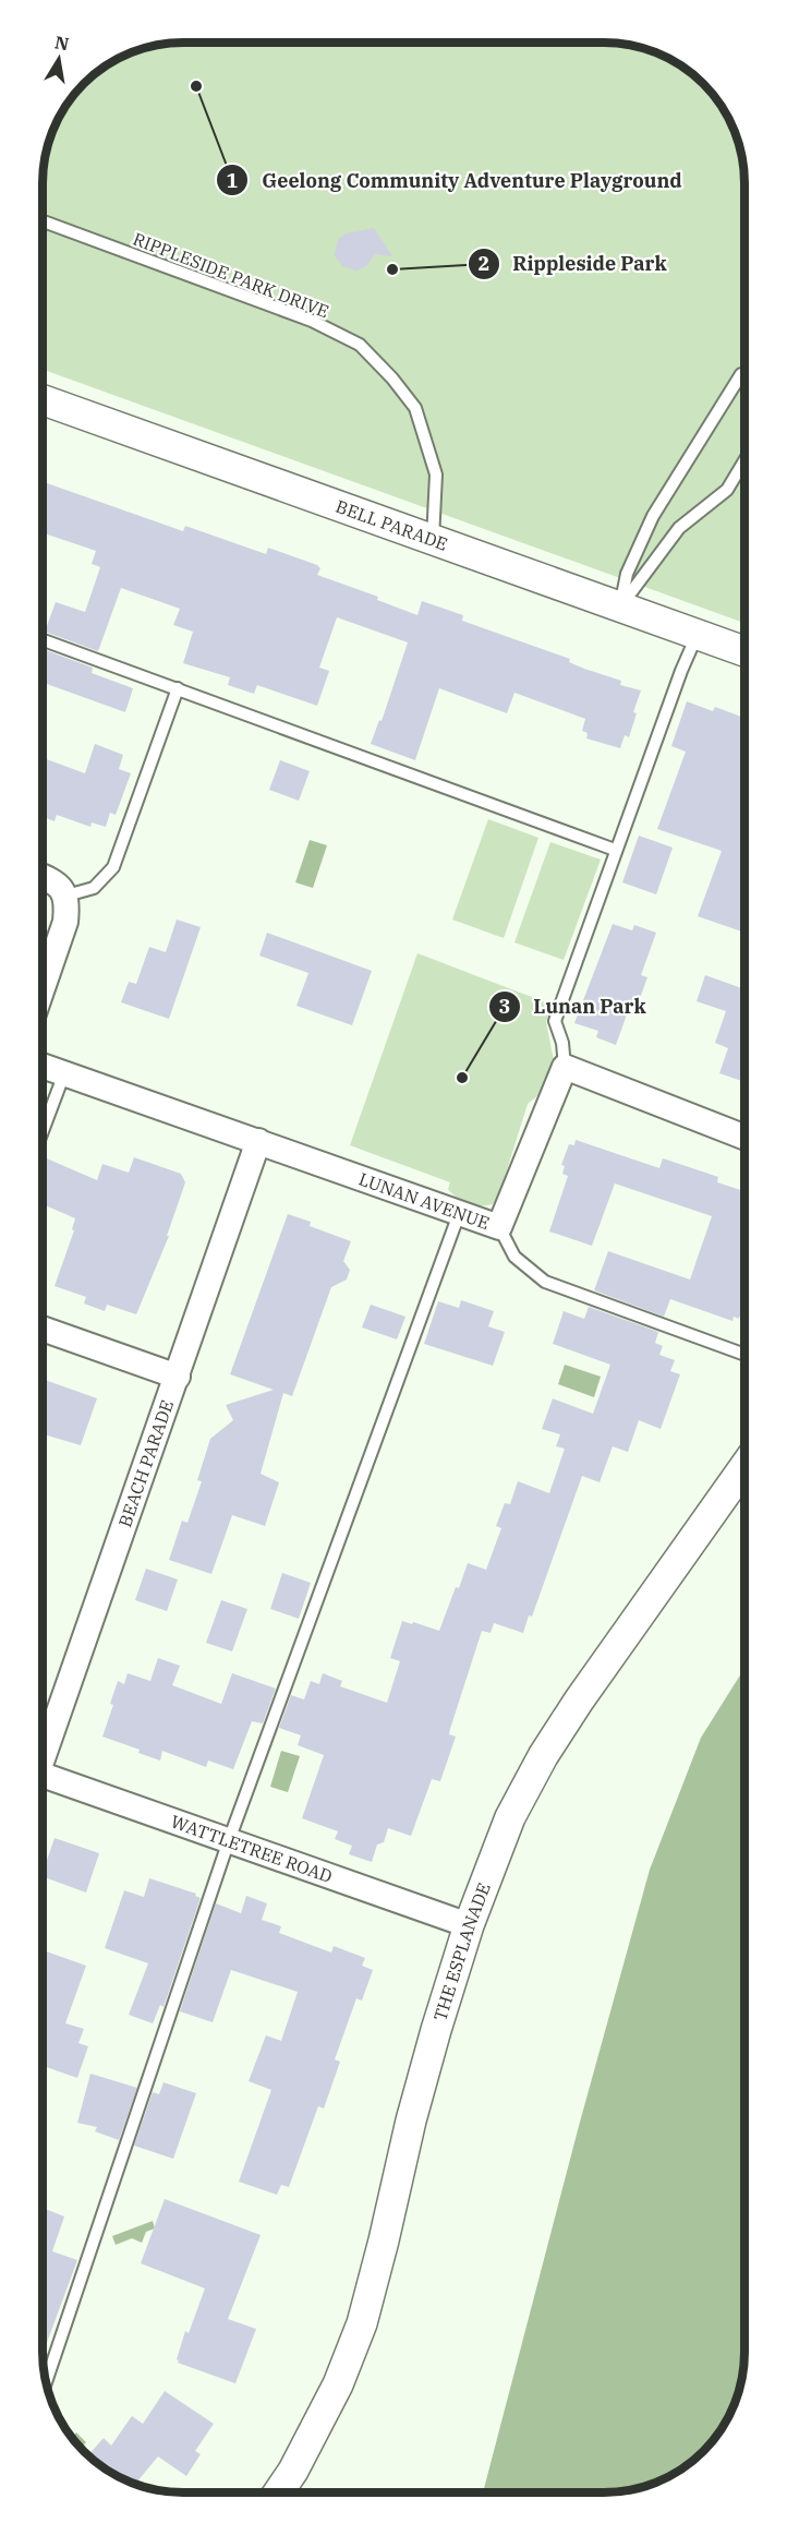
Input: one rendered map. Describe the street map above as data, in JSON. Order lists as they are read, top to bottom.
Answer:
{
  "streets": {
    "street": [
      "BELL PARADE",
      "LUNAN AVENUE",
      "BEACH PARADE",
      "WATTLETREE ROAD",
      "THE ESPLANADE"
    ],
    "lane": ["RIPPLESIDE PARK DRIVE"]
  },
  "crossings": [
    ["RIPPLESIDE PARK DRIVE", "BELL PARADE"],
    ["LUNAN AVENUE", "BEACH PARADE"],
    ["WATTLETREE ROAD", "THE ESPLANADE"]
  ],
  "places": ["Geelong Community Adventure Playground", "Rippleside Park", "Lunan Park"],
  "north": "top"
}
